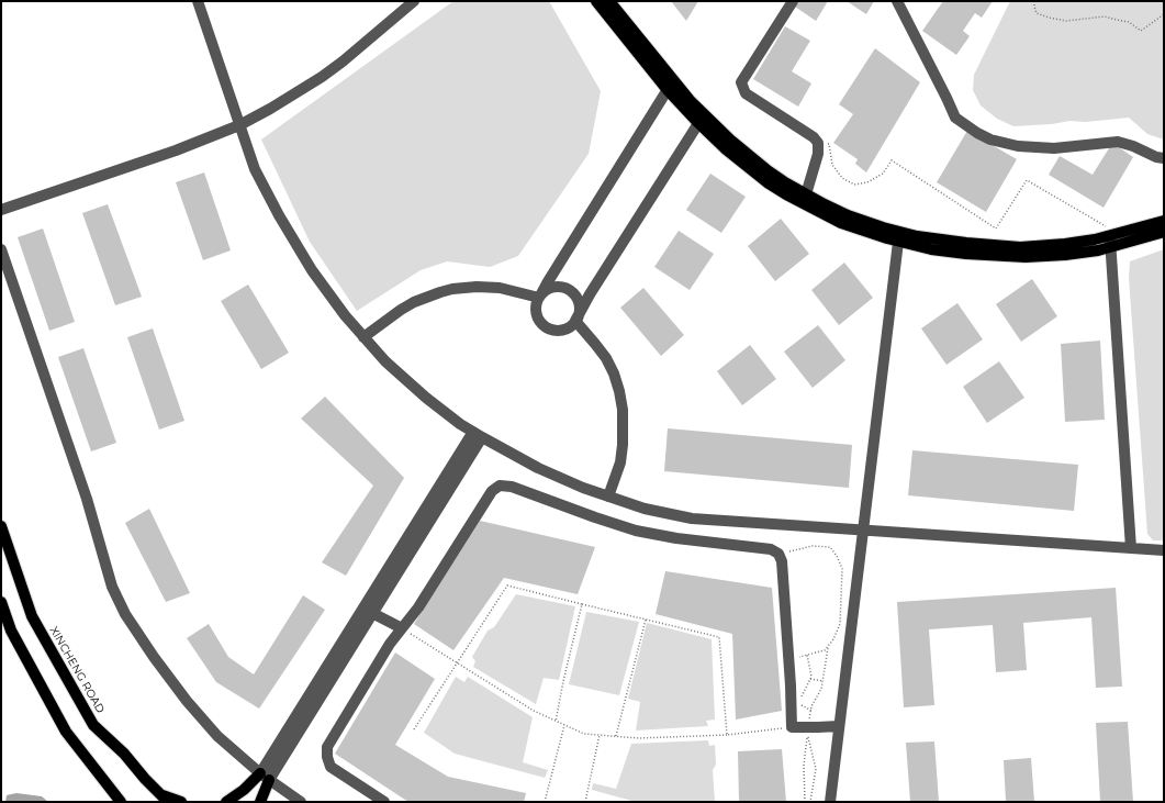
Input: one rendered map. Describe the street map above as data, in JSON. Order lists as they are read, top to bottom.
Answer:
{
  "streets": {
    "main road": ["XINCHENG ROAD"]
  }
}
